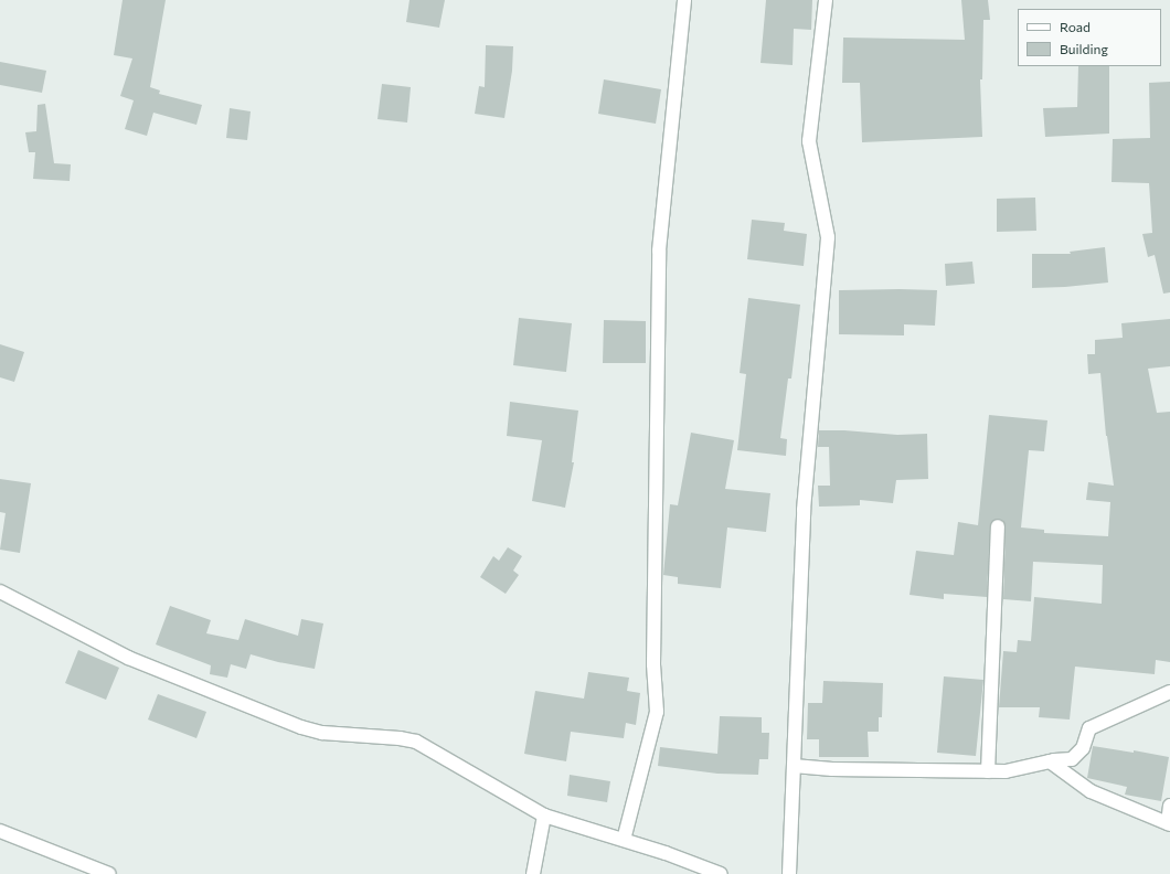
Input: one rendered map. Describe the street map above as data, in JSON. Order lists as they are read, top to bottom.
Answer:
{
  "legend": ["Road", "Building"]
}
